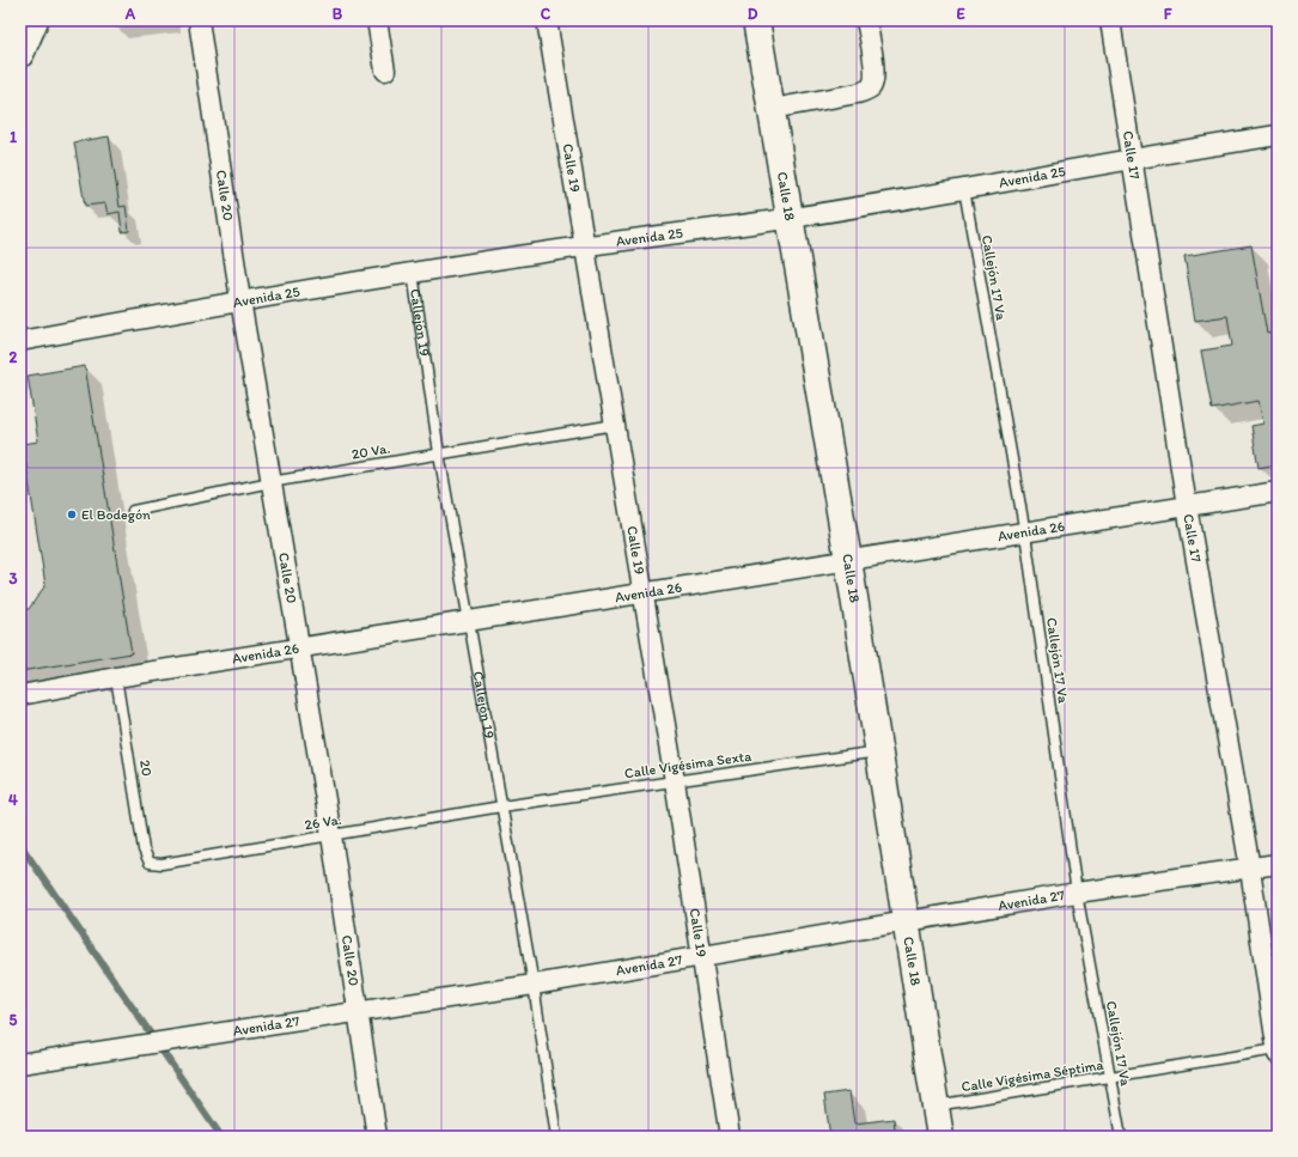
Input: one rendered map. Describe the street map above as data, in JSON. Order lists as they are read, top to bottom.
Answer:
{
  "streets": {
    "street": [
      "Calle 17",
      "Calle 19",
      "Avenida 25",
      "Calle 20",
      "Calle 18",
      "Avenida 26",
      "Avenida 27"
    ],
    "lane": [
      "Callejón 17 Va",
      "Callejón 19",
      "20 Va.",
      "Calle Vigésima Sexta",
      "20",
      "26 Va.",
      "Calle Vigésima Séptima"
    ]
  },
  "crossings": [
    ["Calle 17", "Avenida 25"],
    ["Calle 17", "Avenida 26"],
    ["Calle 17", "Avenida 27"],
    ["Calle 17", "Calle Vigésima Séptima"],
    ["Calle 19", "Avenida 25"],
    ["Calle 19", "20 Va."],
    ["Calle 19", "Avenida 26"],
    ["Calle 19", "Calle Vigésima Sexta"],
    ["Calle 19", "Avenida 27"],
    ["Avenida 25", "Calle 20"],
    ["Avenida 25", "Calle 18"],
    ["Avenida 25", "Callejón 17 Va"],
    ["Avenida 25", "Callejón 19"],
    ["Calle 20", "20 Va."],
    ["Calle 20", "Avenida 26"],
    ["Calle 20", "26 Va."],
    ["Calle 20", "Avenida 27"],
    ["Calle 18", "Avenida 26"],
    ["Calle 18", "Calle Vigésima Sexta"],
    ["Calle 18", "Avenida 27"],
    ["Calle 18", "Calle Vigésima Séptima"],
    ["Callejón 17 Va", "Avenida 26"],
    ["Callejón 17 Va", "Avenida 27"],
    ["Callejón 17 Va", "Calle Vigésima Séptima"],
    ["Callejón 19", "20 Va."],
    ["Callejón 19", "Avenida 26"],
    ["Callejón 19", "Calle Vigésima Sexta"],
    ["Callejón 19", "26 Va."],
    ["Callejón 19", "Avenida 27"],
    ["Avenida 26", "20"],
    ["Calle Vigésima Sexta", "26 Va."],
    ["20", "26 Va."]
  ],
  "places": ["El Bodegón"],
  "grid": {
    "columns": [
      "A",
      "B",
      "C",
      "D",
      "E",
      "F"
    ],
    "rows": [
      "1",
      "2",
      "3",
      "4",
      "5"
    ]
  }
}
